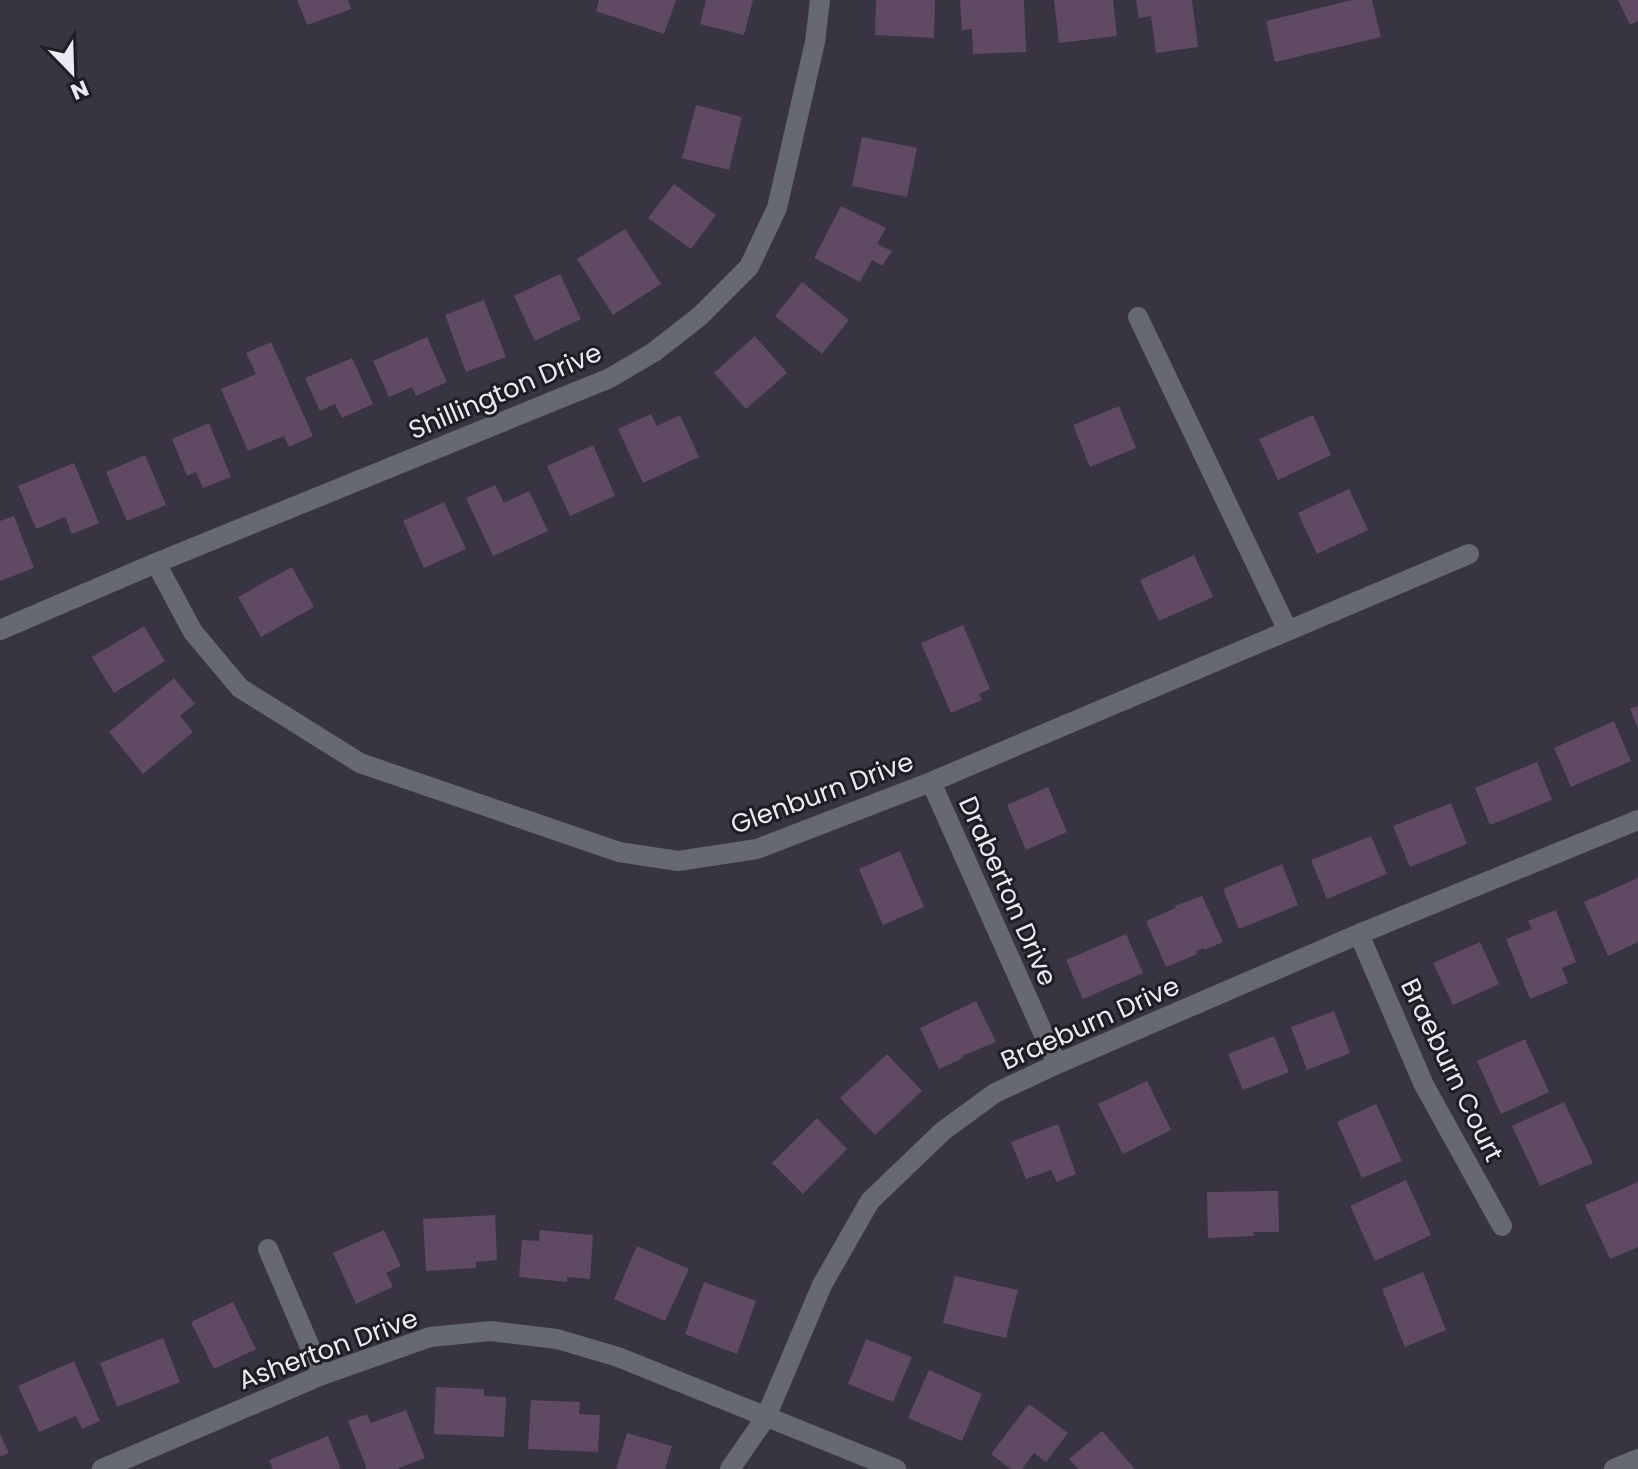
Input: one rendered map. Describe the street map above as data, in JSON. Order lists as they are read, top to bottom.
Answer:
{
  "streets": {
    "street": [
      "Shillington Drive",
      "Glenburn Drive",
      "Draberton Drive",
      "Braeburn Drive",
      "Braeburn Court",
      "Asherton Drive"
    ]
  },
  "crossings": [
    ["Shillington Drive", "Glenburn Drive"],
    ["Glenburn Drive", "Draberton Drive"],
    ["Draberton Drive", "Braeburn Drive"],
    ["Braeburn Drive", "Braeburn Court"],
    ["Braeburn Drive", "Asherton Drive"]
  ],
  "north": "bottom right"
}
